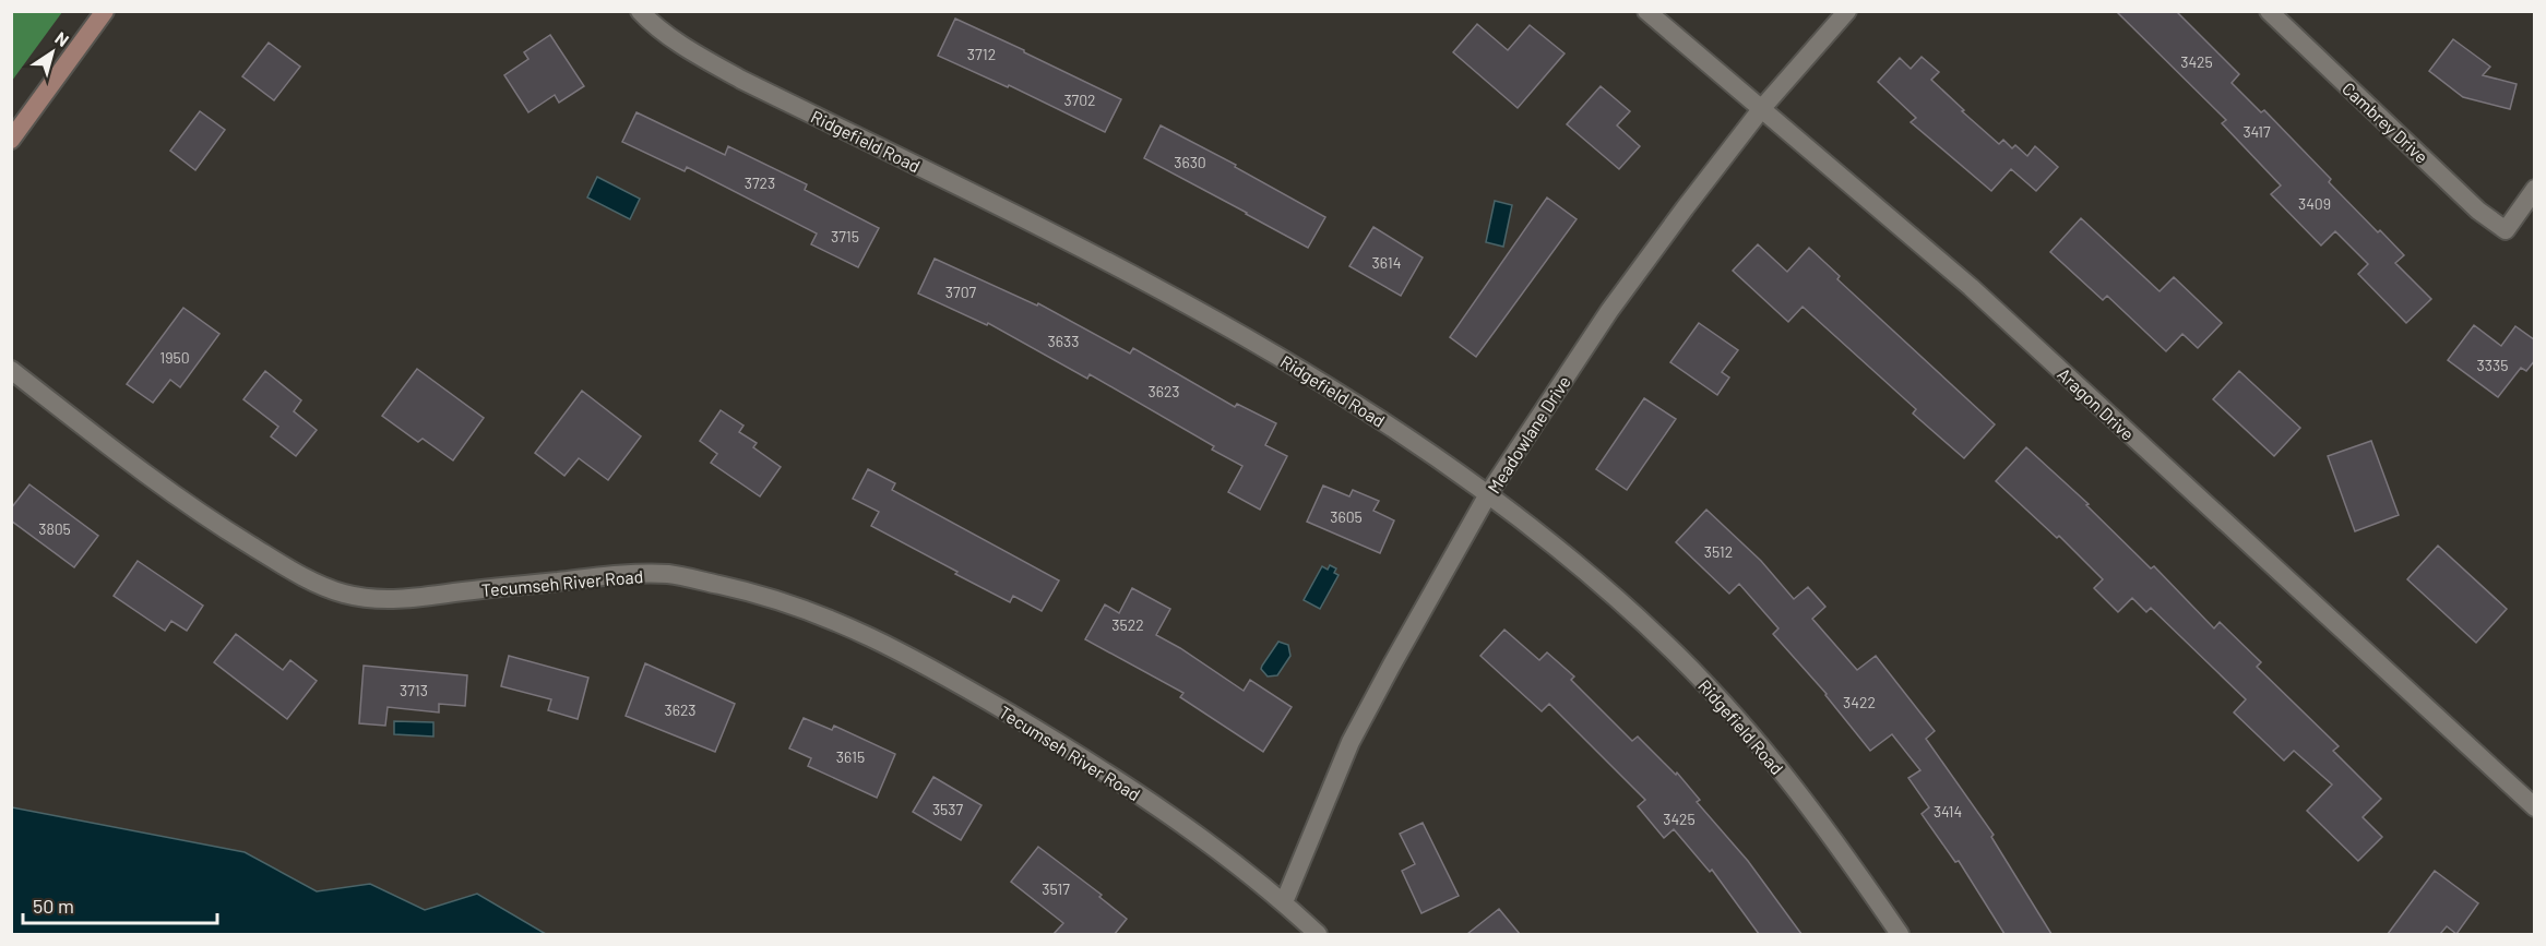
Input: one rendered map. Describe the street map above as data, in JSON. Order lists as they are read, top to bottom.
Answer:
{
  "streets": {
    "street": [
      "Cambrey Drive",
      "Ridgefield Road",
      "Aragon Drive",
      "Meadowlane Drive",
      "Tecumseh River Road"
    ]
  },
  "crossings": [
    ["Ridgefield Road", "Meadowlane Drive"],
    ["Aragon Drive", "Meadowlane Drive"],
    ["Meadowlane Drive", "Tecumseh River Road"]
  ],
  "house_numbers": [
    "3712",
    "3425",
    "3702",
    "3417",
    "3630",
    "3723",
    "3409",
    "3715",
    "3614",
    "3707",
    "3633",
    "1950",
    "3335",
    "3623",
    "3605",
    "3805",
    "3512",
    "3522",
    "3713",
    "3422",
    "3623",
    "3615",
    "3537",
    "3414",
    "3425",
    "3517"
  ],
  "scale_bar": "50 m",
  "north": "top right"
}
